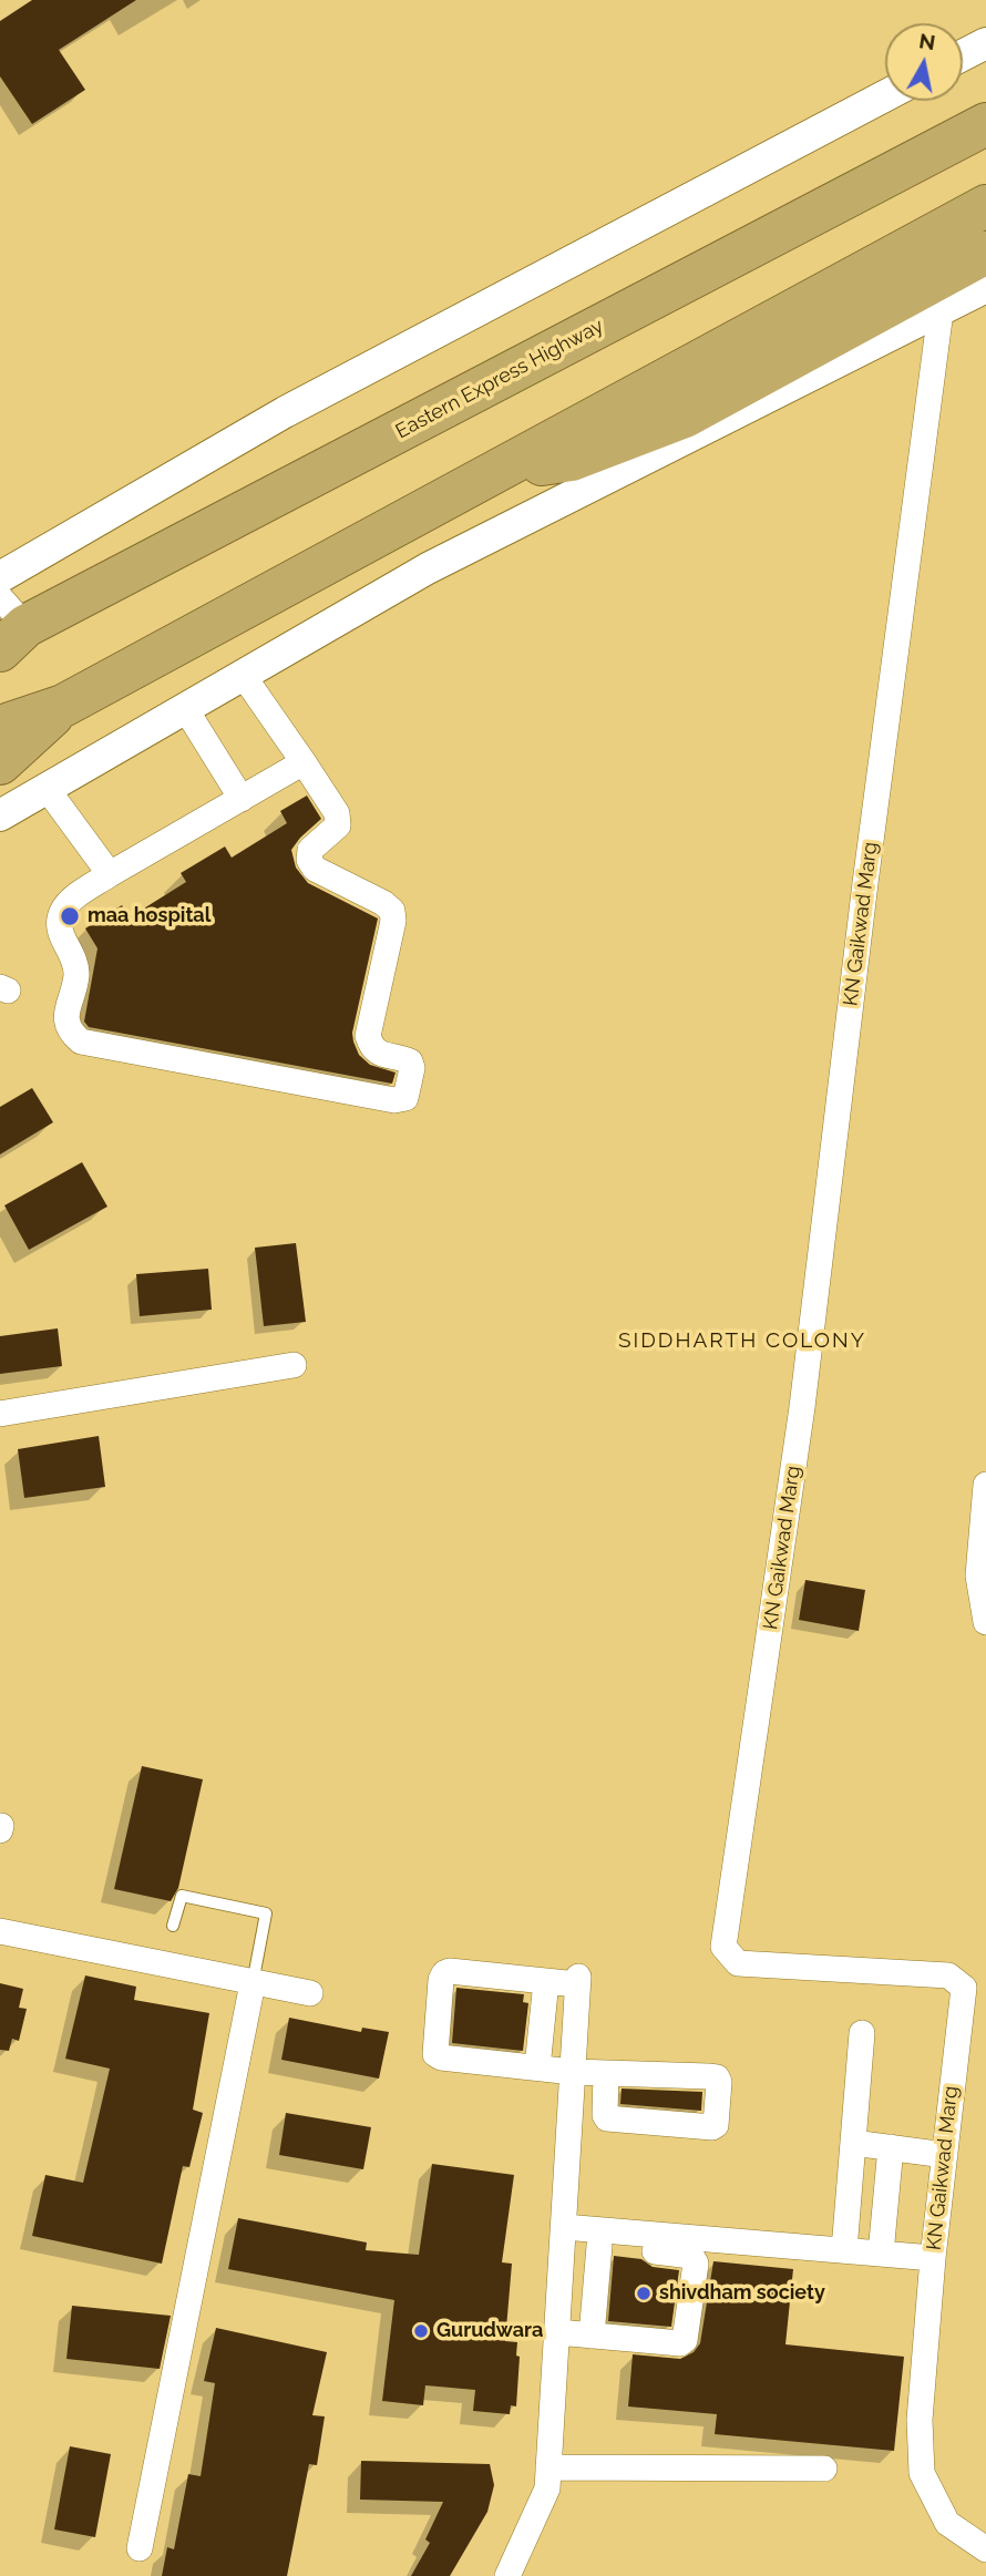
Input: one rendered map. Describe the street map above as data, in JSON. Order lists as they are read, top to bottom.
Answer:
{
  "streets": {
    "highway": ["Eastern Express Highway"],
    "street": ["KN Gaikwad Marg"]
  },
  "districts": ["SIDDHARTH COLONY"],
  "places": ["maa hospital", "shivdham society", "Gurudwara"],
  "north": "top"
}
